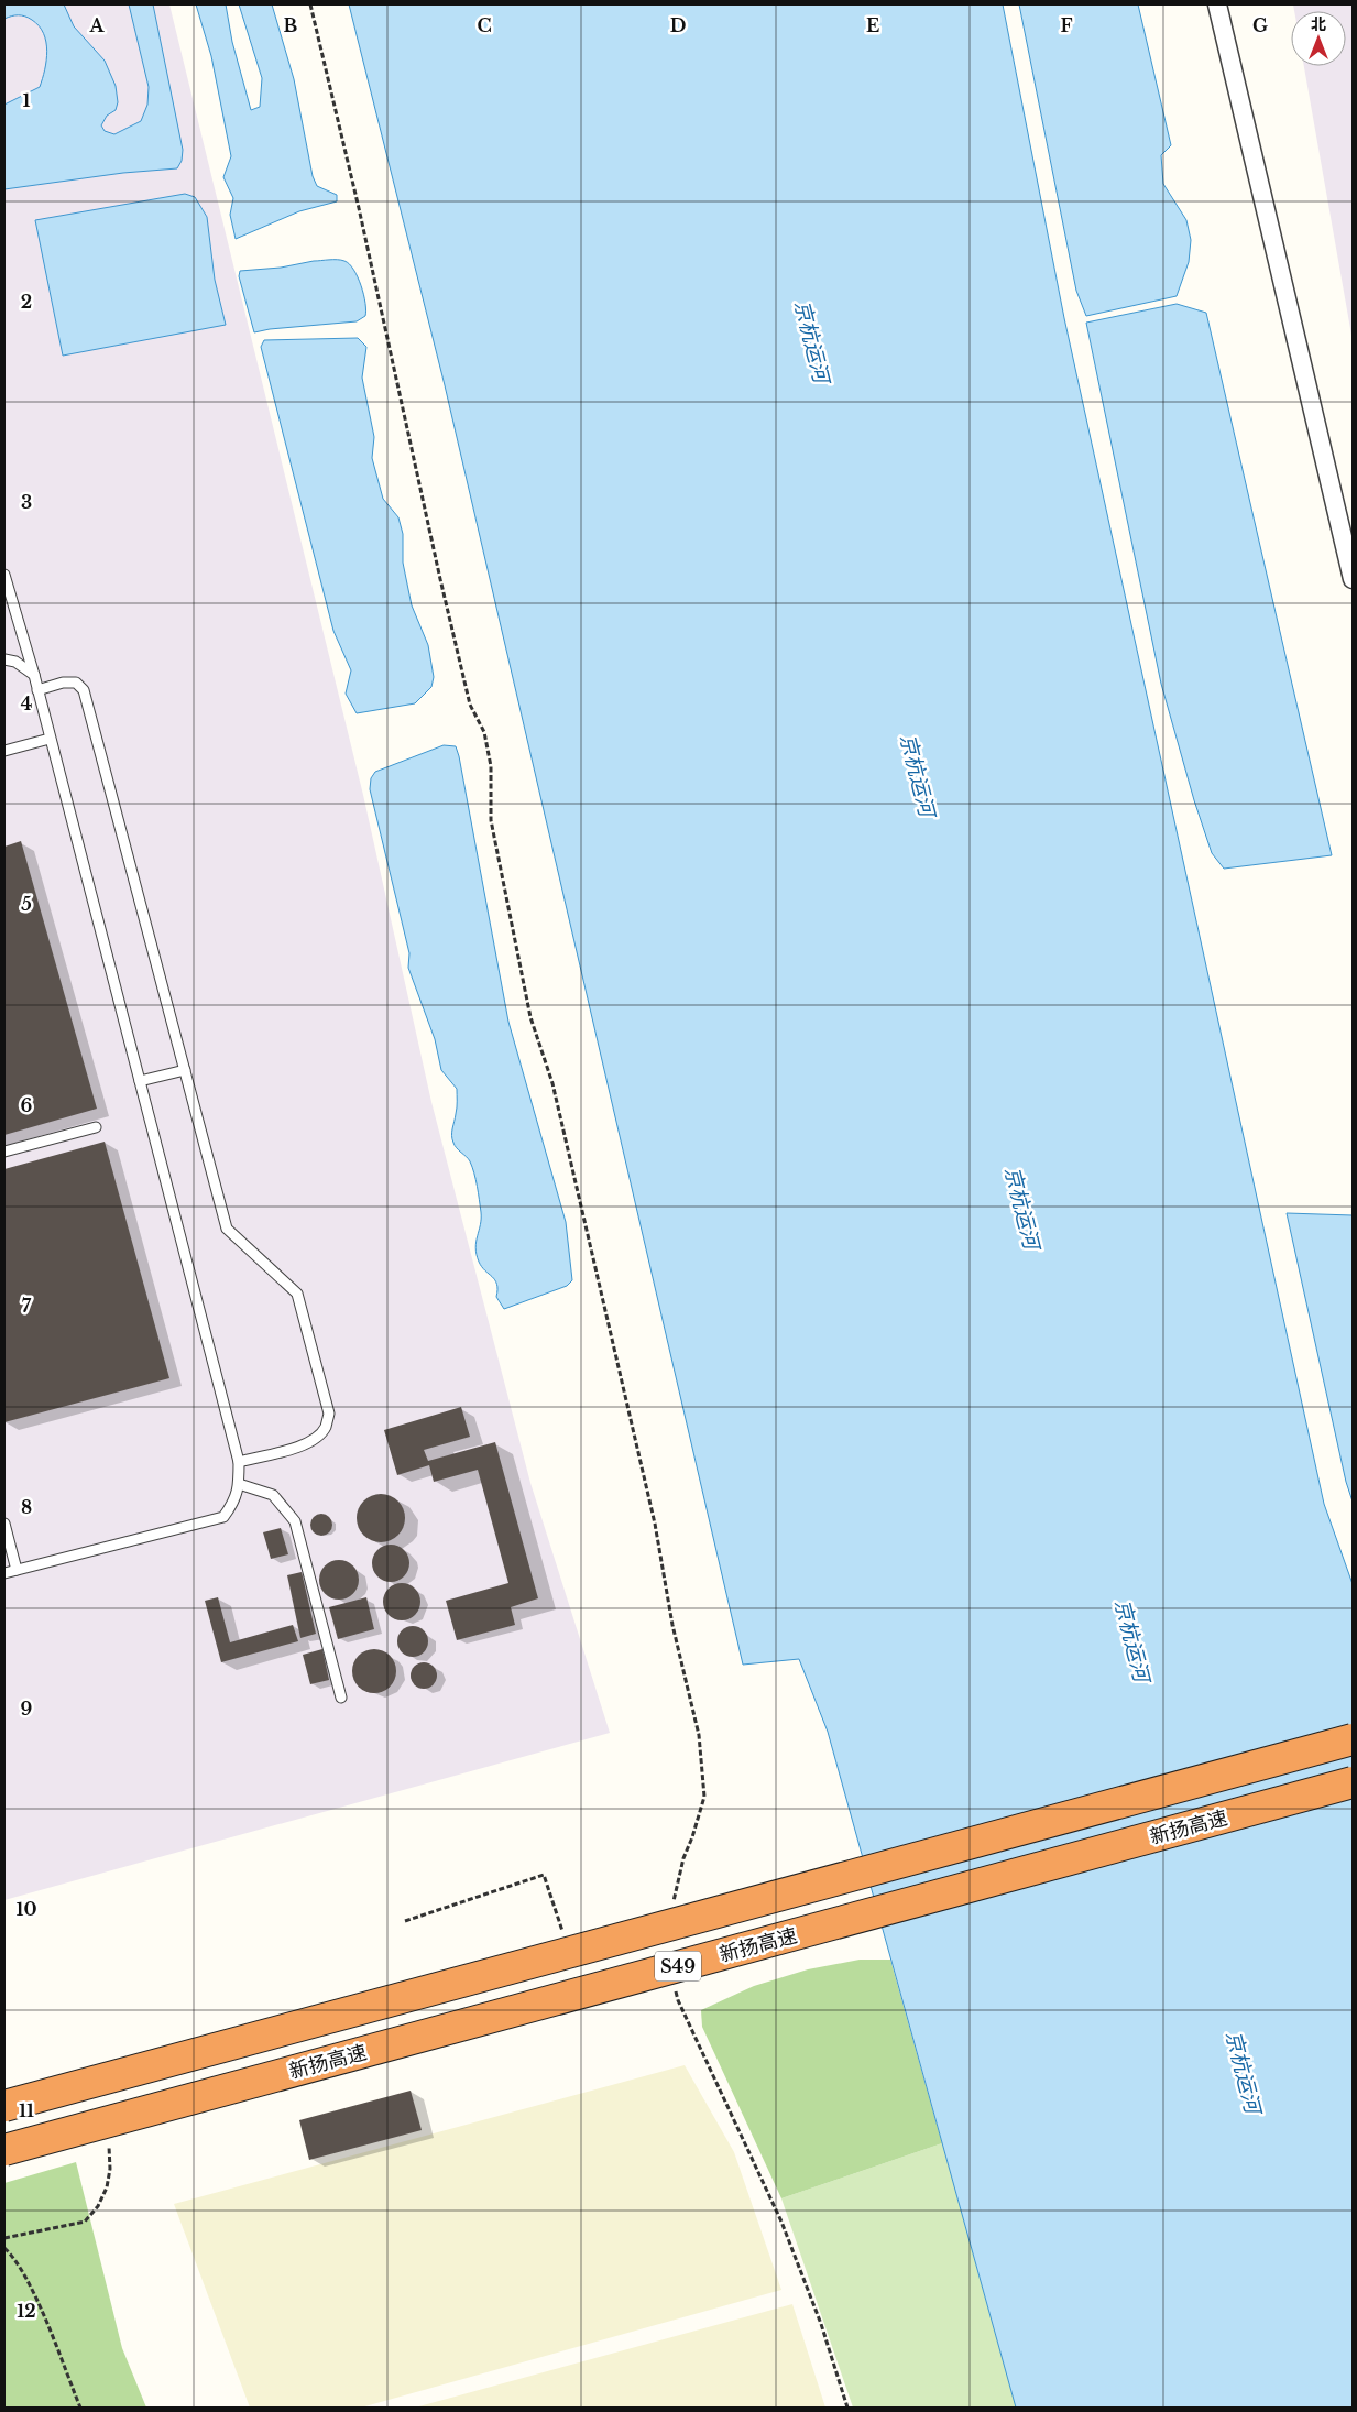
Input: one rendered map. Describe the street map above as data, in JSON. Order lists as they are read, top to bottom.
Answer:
{
  "streets": {
    "highway": ["新扬高速", "S49"]
  },
  "water": ["京杭运河"],
  "north": "top",
  "grid": {
    "columns": [
      "A",
      "B",
      "C",
      "D",
      "E",
      "F",
      "G"
    ],
    "rows": [
      "1",
      "2",
      "3",
      "4",
      "5",
      "6",
      "7",
      "8",
      "9",
      "10",
      "11",
      "12"
    ]
  }
}
